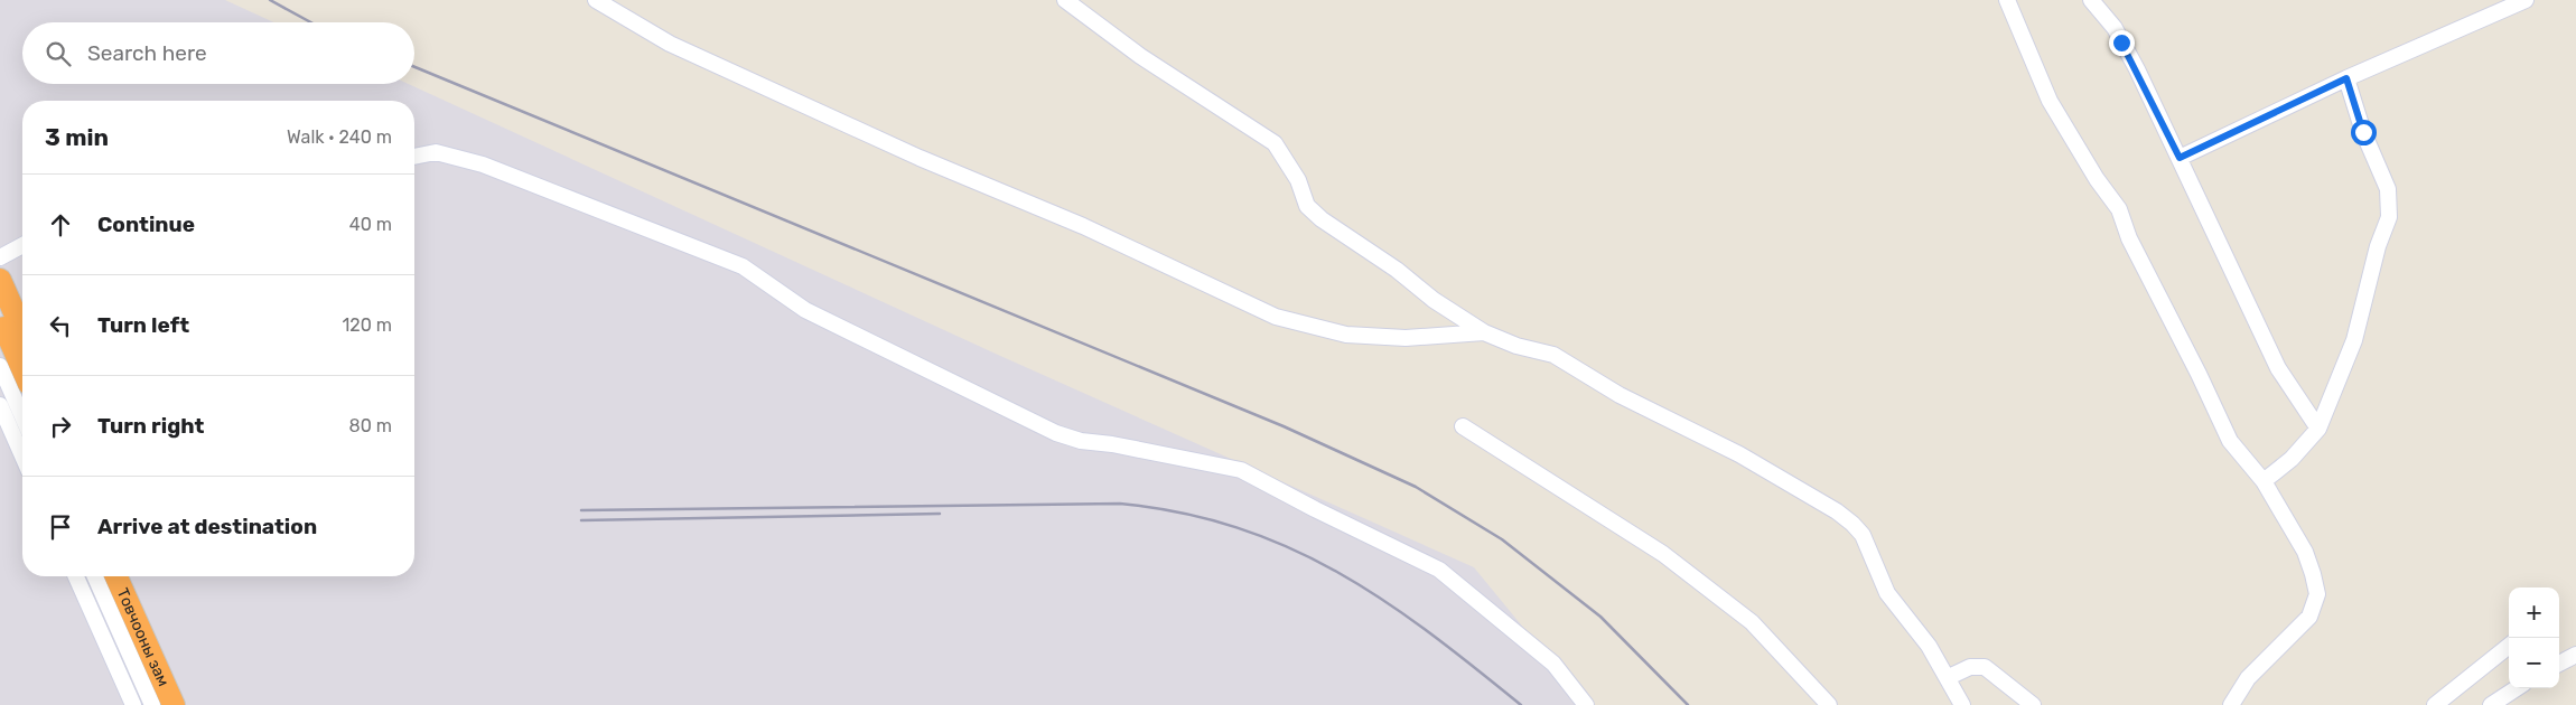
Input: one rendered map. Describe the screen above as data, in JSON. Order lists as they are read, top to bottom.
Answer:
{
  "streets": {
    "highway": ["Товчооны зам"]
  },
  "page": {
    "search": "Search here",
    "heading": ["3 min", "Walk · 240 m"],
    "list": [
      ["Continue", "40 m"],
      ["Turn left", "120 m"],
      ["Turn right", "80 m"],
      "Arrive at destination"
    ],
    "map_buttons": ["+", "−"]
  }
}
